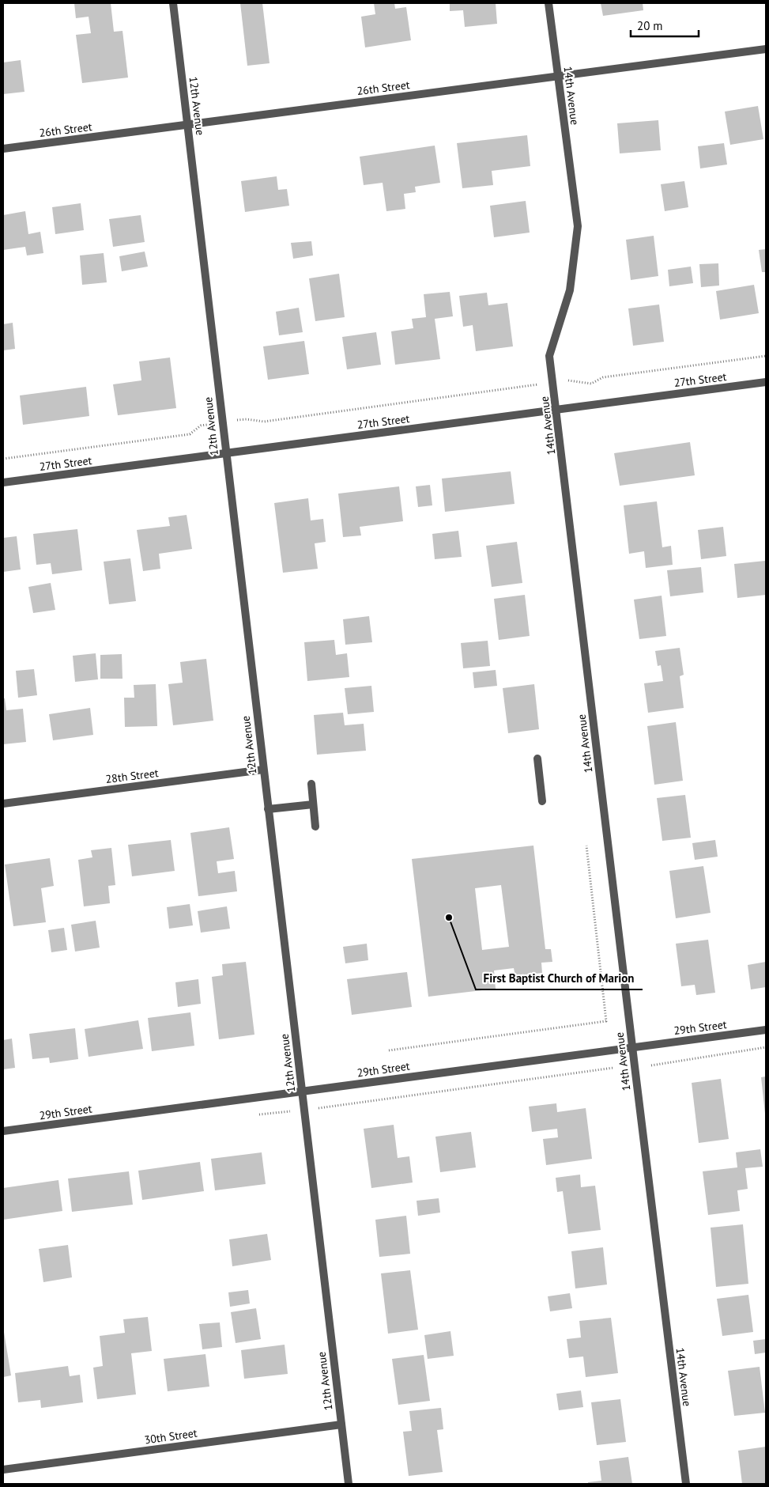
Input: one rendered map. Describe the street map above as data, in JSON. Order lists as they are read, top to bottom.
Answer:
{
  "streets": {
    "street": [
      "26th Street",
      "14th Avenue",
      "12th Avenue",
      "27th Street",
      "28th Street",
      "29th Street",
      "30th Street"
    ]
  },
  "crossings": [
    ["26th Street", "14th Avenue"],
    ["26th Street", "12th Avenue"],
    ["14th Avenue", "27th Street"],
    ["14th Avenue", "29th Street"],
    ["12th Avenue", "27th Street"],
    ["12th Avenue", "28th Street"],
    ["12th Avenue", "29th Street"],
    ["12th Avenue", "30th Street"]
  ],
  "places": ["First Baptist Church of Marion"],
  "scale_bar": "20 m"
}
